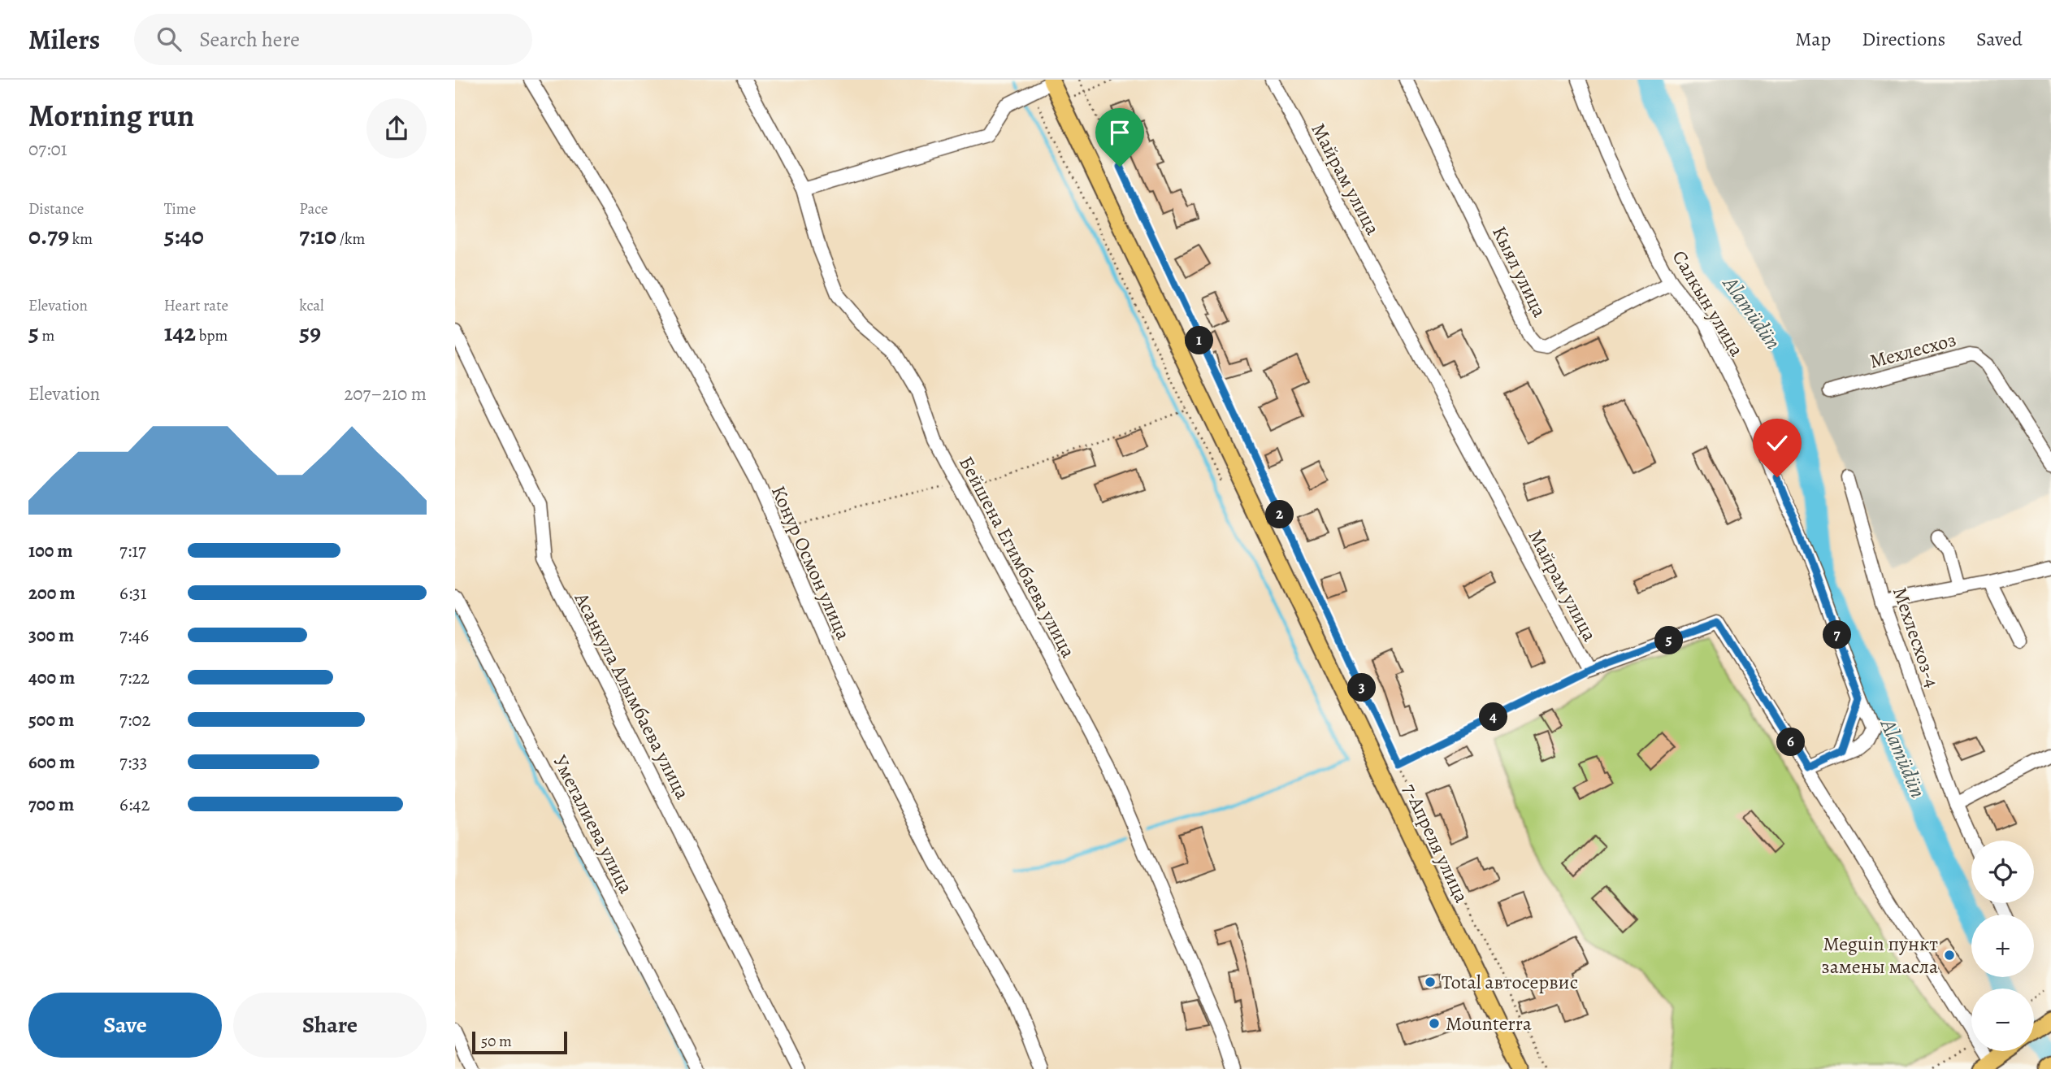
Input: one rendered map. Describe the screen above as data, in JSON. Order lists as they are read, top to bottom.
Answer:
{
  "streets": {
    "main road": ["7-Апреля улица"],
    "street": [
      "Майрам улица",
      "Кыял улица",
      "Салкын улица",
      "Мехлесхоз",
      "Бейшена Егимбаева улица",
      "Конур Осмон улица",
      "Мехлесхоз-4",
      "Асанкула Алымбаева улица",
      "Уметалиева улица"
    ]
  },
  "crossings": [
    ["Майрам улица", "Салкын улица"],
    ["Кыял улица", "Салкын улица"]
  ],
  "water": ["Alamüdün"],
  "places": ["Meguin пункт замены масла", "Total автосервис", "Mounterra"],
  "scale_bar": "50 m",
  "page": {
    "header": "Milers",
    "search": "Search here",
    "nav": ["Map", "Directions", "Saved"],
    "heading": ["Morning run", "07:01"],
    "stats": [
      ["Distance", "0.79 km"],
      ["Time", "5:40"],
      ["Pace", "7:10 /km"],
      ["Elevation", "5 m"],
      ["Heart rate", "142 bpm"],
      ["kcal", "59"]
    ],
    "pins": [
      "1",
      "2",
      "7",
      "5",
      "3",
      "4",
      "6"
    ],
    "chart": ["Elevation", "207–210 m"],
    "list": [
      {
        "name": "100 m",
        "note": "7:17"
      },
      {
        "name": "200 m",
        "note": "6:31"
      },
      {
        "name": "300 m",
        "note": "7:46"
      },
      {
        "name": "400 m",
        "note": "7:22"
      },
      {
        "name": "500 m",
        "note": "7:02"
      },
      {
        "name": "600 m",
        "note": "7:33"
      },
      {
        "name": "700 m",
        "note": "6:42"
      }
    ],
    "map_buttons": ["+", "−"],
    "buttons": ["Save", "Share"],
    "scale": "50 m"
  }
}
